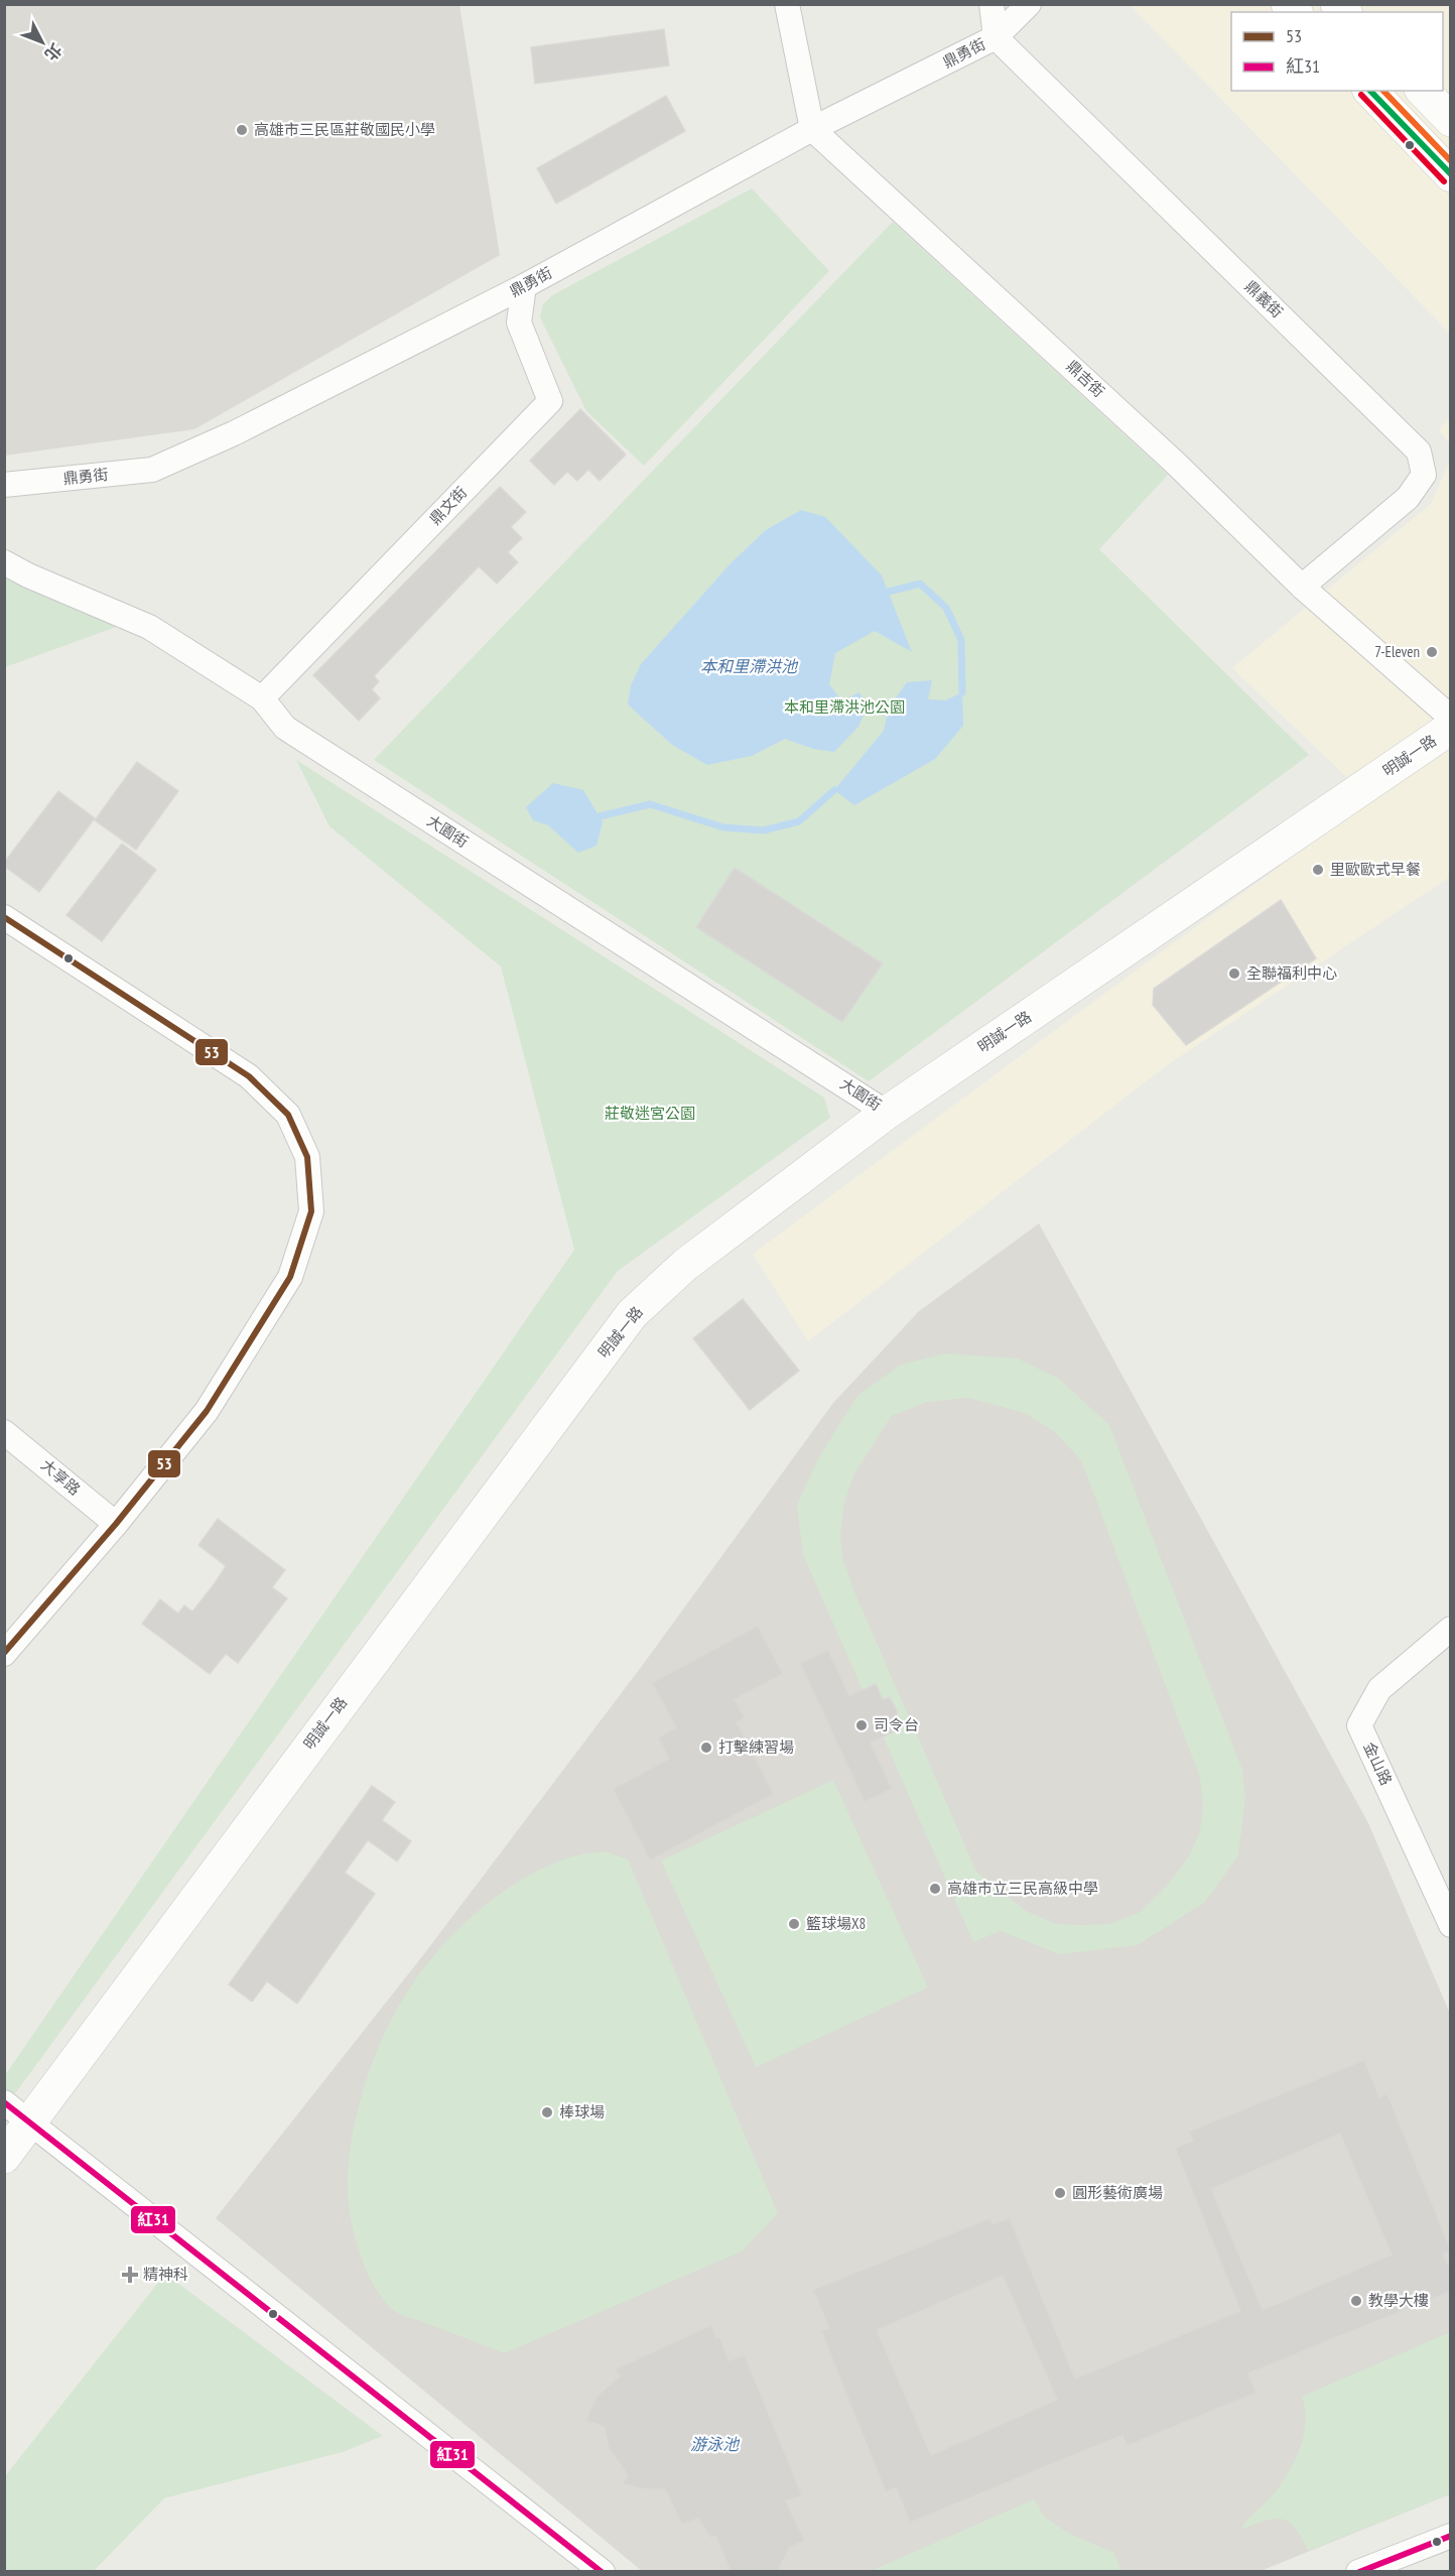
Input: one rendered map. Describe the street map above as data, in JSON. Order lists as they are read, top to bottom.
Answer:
{
  "streets": {
    "street": [
      "鼎勇街",
      "鼎義街",
      "鼎吉街",
      "鼎文街",
      "明誠一路",
      "大園街",
      "大享路",
      "金山路"
    ]
  },
  "crossings": [
    ["鼎勇街", "鼎義街"],
    ["鼎勇街", "鼎吉街"],
    ["鼎勇街", "鼎文街"],
    ["鼎義街", "鼎吉街"],
    ["鼎文街", "大園街"],
    ["明誠一路", "大園街"]
  ],
  "water": ["本和里滯洪池", "游泳池"],
  "parks": ["本和里滯洪池公園", "莊敬迷宮公園"],
  "places": {
    "other": [
      "高雄市三民區莊敬國民小學",
      "7-Eleven",
      "里歐歐式早餐",
      "全聯福利中心",
      "司令台",
      "打擊練習場",
      "高雄市立三民高級中學",
      "籃球場X8",
      "棒球場",
      "圓形藝術廣場",
      "教學大樓"
    ],
    "health": ["精神科"]
  },
  "lines": ["transit line 53", "transit line 紅31"],
  "legend": ["53", "紅31"],
  "north": "bottom right"
}
